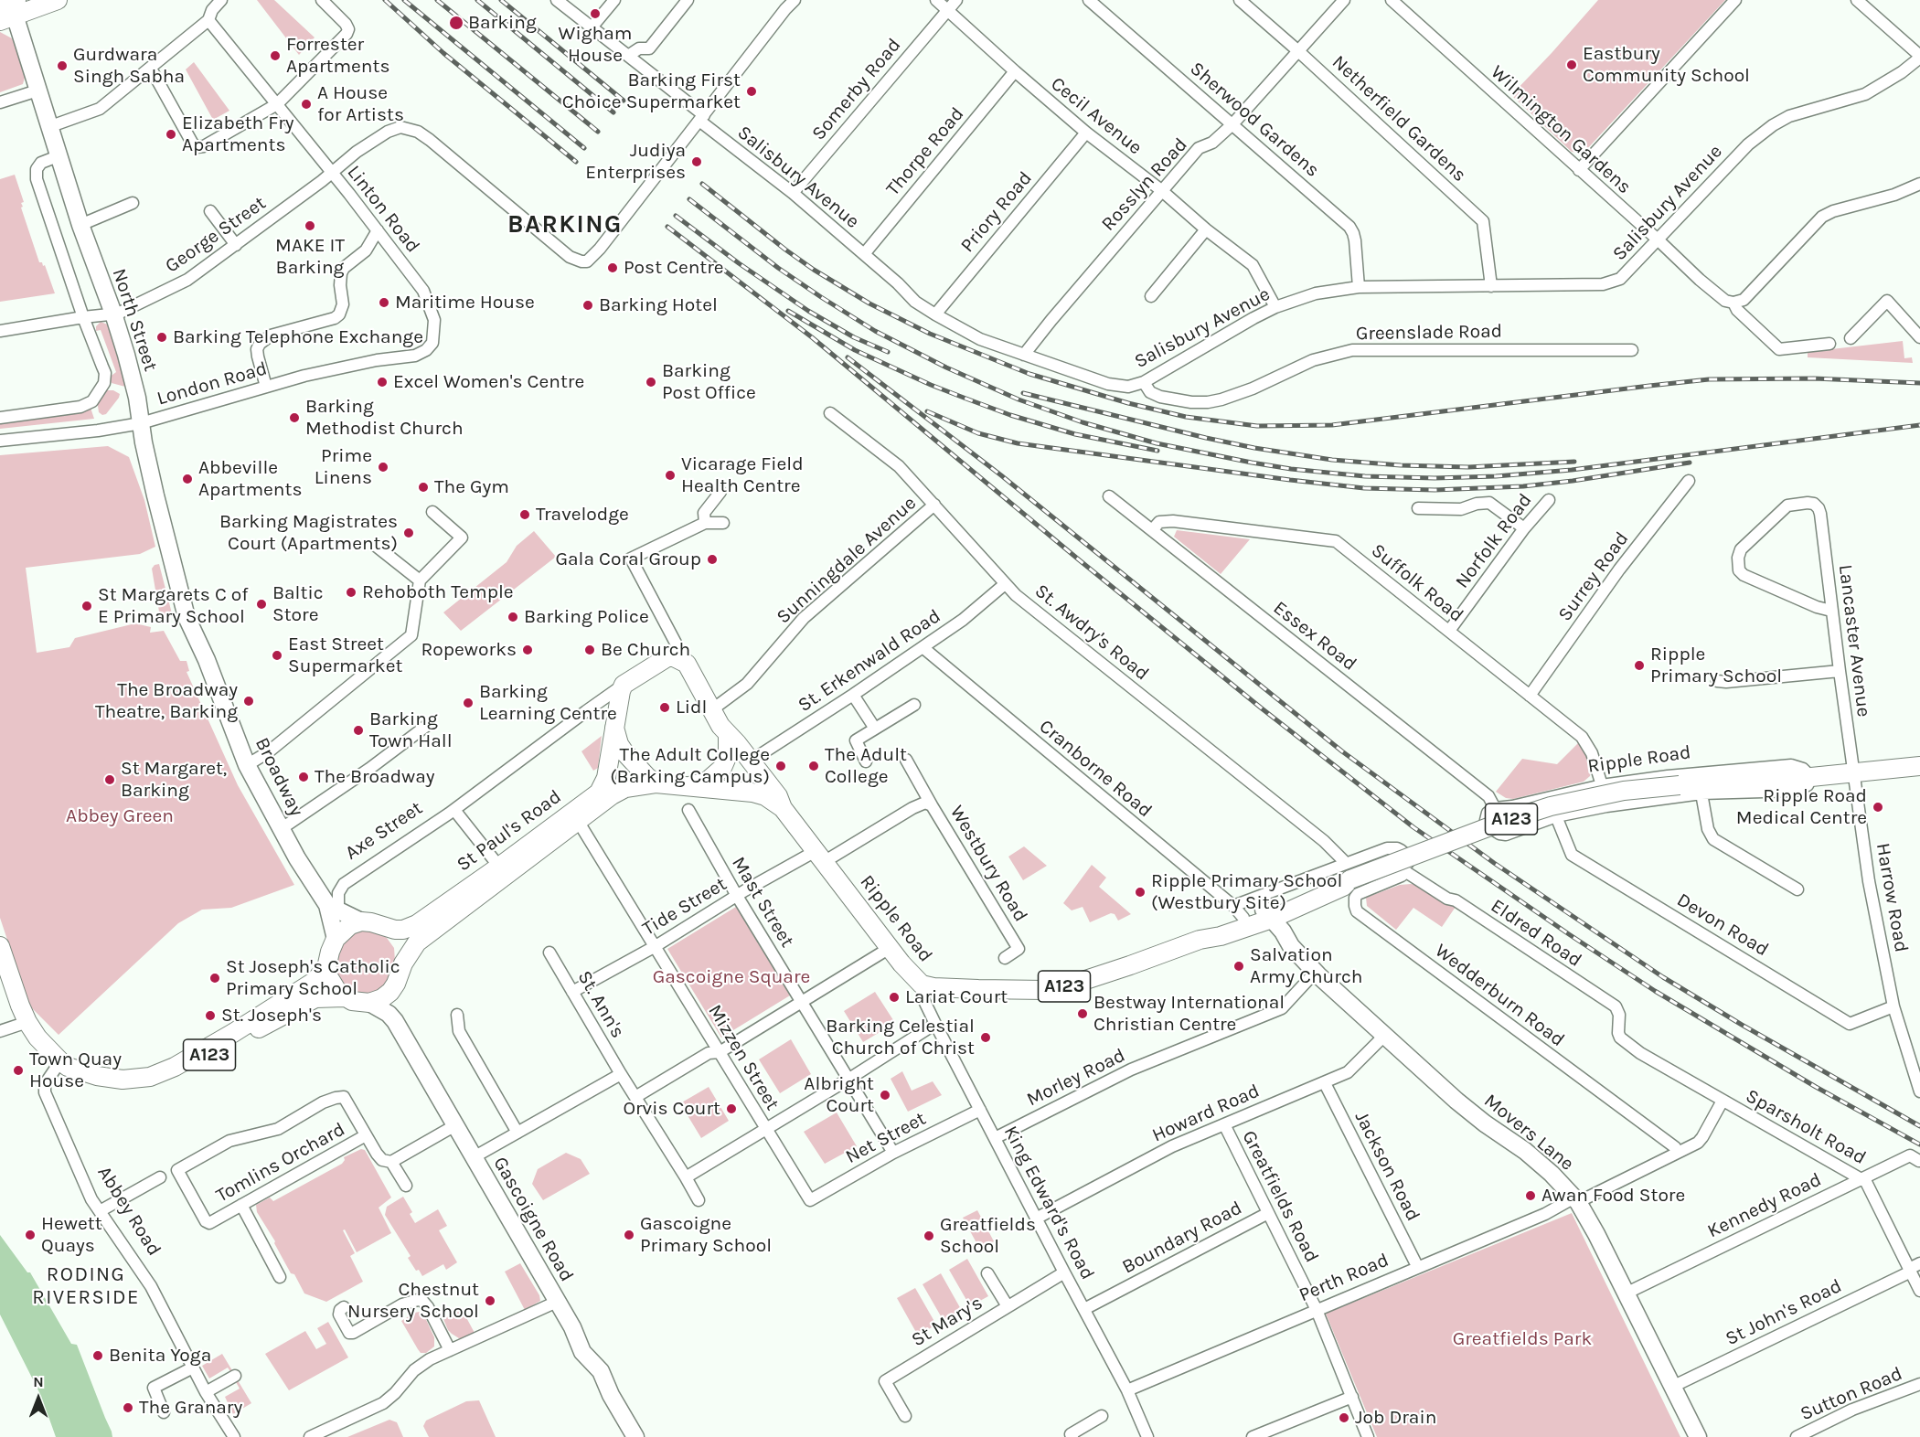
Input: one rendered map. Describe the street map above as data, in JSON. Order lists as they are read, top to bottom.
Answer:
{
  "streets": {
    "main road": [
      "Ripple Road",
      "A123",
      "Axe Street",
      "St Paul's Road"
    ],
    "street": [
      "Somerby Road",
      "Cecil Avenue",
      "Netherfield Gardens",
      "Sherwood Gardens",
      "Wilmington Gardens",
      "Thorpe Road",
      "Salisbury Avenue",
      "Rosslyn Road",
      "Linton Road",
      "Priory Road",
      "George Street",
      "North Street",
      "Greenslade Road",
      "London Road",
      "Norfolk Road",
      "Sunningdale Avenue",
      "Surrey Road",
      "Suffolk Road",
      "St. Awdry's Road",
      "Essex Road",
      "Lancaster Avenue",
      "St. Erkenwald Road",
      "Cranborne Road",
      "Broadway",
      "Westbury Road",
      "Harrow Road",
      "Mast Street",
      "Tide Street",
      "Devon Road",
      "Eldred Road",
      "Wedderburn Road",
      "St. Ann's",
      "Mizzen Street",
      "Morley Road",
      "Howard Road",
      "Sparsholt Road",
      "Movers Lane",
      "Net Street",
      "Tomlins Orchard",
      "Jackson Road",
      "Greatfields Road",
      "King Edward's Road",
      "Kennedy Road",
      "Abbey Road",
      "Gascoigne Road",
      "Boundary Road",
      "Perth Road",
      "St John's Road",
      "St Mary's",
      "Sutton Road"
    ]
  },
  "crossings": [
    ["Somerby Road", "Cecil Avenue"],
    ["Somerby Road", "Salisbury Avenue"],
    ["Cecil Avenue", "Thorpe Road"],
    ["Cecil Avenue", "Salisbury Avenue"],
    ["Cecil Avenue", "Rosslyn Road"],
    ["Cecil Avenue", "Priory Road"],
    ["Netherfield Gardens", "Salisbury Avenue"],
    ["Netherfield Gardens", "Rosslyn Road"],
    ["Sherwood Gardens", "Salisbury Avenue"],
    ["Sherwood Gardens", "Rosslyn Road"],
    ["Wilmington Gardens", "Salisbury Avenue"],
    ["Thorpe Road", "Salisbury Avenue"],
    ["Salisbury Avenue", "Rosslyn Road"],
    ["Salisbury Avenue", "Priory Road"],
    ["Salisbury Avenue", "George Street"],
    ["Salisbury Avenue", "Greenslade Road"],
    ["Linton Road", "George Street"],
    ["Linton Road", "London Road"],
    ["George Street", "North Street"],
    ["North Street", "London Road"],
    ["North Street", "Broadway"],
    ["Norfolk Road", "Suffolk Road"],
    ["Sunningdale Avenue", "St. Awdry's Road"],
    ["Sunningdale Avenue", "Axe Street"],
    ["Sunningdale Avenue", "St Paul's Road"],
    ["Surrey Road", "Suffolk Road"],
    ["Suffolk Road", "Essex Road"],
    ["Suffolk Road", "Ripple Road"],
    ["St. Awdry's Road", "St. Erkenwald Road"],
    ["St. Awdry's Road", "Ripple Road"],
    ["Essex Road", "Ripple Road"],
    ["Lancaster Avenue", "Ripple Road"],
    ["Lancaster Avenue", "Harrow Road"],
    ["St. Erkenwald Road", "Cranborne Road"],
    ["Ripple Road", "Cranborne Road"],
    ["Ripple Road", "St Paul's Road"],
    ["Ripple Road", "Westbury Road"],
    ["Ripple Road", "Harrow Road"],
    ["Ripple Road", "Tide Street"],
    ["Ripple Road", "Devon Road"],
    ["Ripple Road", "Eldred Road"],
    ["Ripple Road", "Wedderburn Road"],
    ["Ripple Road", "Movers Lane"],
    ["Ripple Road", "King Edward's Road"],
    ["Cranborne Road", "Movers Lane"],
    ["Broadway", "Axe Street"],
    ["A123", "St Paul's Road"],
    ["A123", "Abbey Road"],
    ["A123", "Gascoigne Road"],
    ["Axe Street", "St Paul's Road"],
    ["St Paul's Road", "Mizzen Street"],
    ["St Paul's Road", "Gascoigne Road"],
    ["Westbury Road", "Tide Street"],
    ["Harrow Road", "Devon Road"],
    ["Mast Street", "Tide Street"],
    ["Mast Street", "Net Street"],
    ["Tide Street", "St. Ann's"],
    ["Tide Street", "Mizzen Street"],
    ["Eldred Road", "Wedderburn Road"],
    ["Eldred Road", "Sparsholt Road"],
    ["Wedderburn Road", "Perth Road"],
    ["Mizzen Street", "Net Street"],
    ["Morley Road", "Movers Lane"],
    ["Morley Road", "King Edward's Road"],
    ["Howard Road", "Movers Lane"],
    ["Howard Road", "Jackson Road"],
    ["Howard Road", "Greatfields Road"],
    ["Howard Road", "King Edward's Road"],
    ["Sparsholt Road", "Kennedy Road"],
    ["Sparsholt Road", "Perth Road"],
    ["Sparsholt Road", "St John's Road"],
    ["Movers Lane", "Kennedy Road"],
    ["Movers Lane", "Perth Road"],
    ["Movers Lane", "St John's Road"],
    ["Net Street", "King Edward's Road"],
    ["Jackson Road", "Perth Road"],
    ["Greatfields Road", "Boundary Road"],
    ["Greatfields Road", "Perth Road"],
    ["King Edward's Road", "Boundary Road"],
    ["King Edward's Road", "Perth Road"],
    ["King Edward's Road", "St Mary's"]
  ],
  "districts": ["BARKING", "RODING RIVERSIDE"],
  "parks": ["Abbey Green", "Gascoigne Square", "Greatfields Park"],
  "places": [
    "Wigham House",
    "Barking",
    "Forrester Apartments",
    "Eastbury Community School",
    "Gurdwara Singh Sabha",
    "Barking First Choice Supermarket",
    "A House for Artists",
    "Elizabeth Fry Apartments",
    "Judiya Enterprises",
    "MAKE IT Barking",
    "Post Centre",
    "Maritime House",
    "Barking Hotel",
    "Barking Telephone Exchange",
    "Excel Women's Centre",
    "Barking Post Office",
    "Barking Methodist Church",
    "Prime Linens",
    "Vicarage Field Health Centre",
    "Abbeville Apartments",
    "The Gym",
    "Travelodge",
    "Barking Magistrates Court (Apartments)",
    "Gala Coral Group",
    "Rehoboth Temple",
    "Baltic Store",
    "St Margarets C of E Primary School",
    "Barking Police",
    "Ropeworks",
    "Be Church",
    "East Street Supermarket",
    "Ripple Primary School",
    "The Broadway Theatre, Barking",
    "Barking Learning Centre",
    "Lidl",
    "Barking Town Hall",
    "The Adult College (Barking Campus)",
    "The Adult College",
    "The Broadway",
    "St Margaret, Barking",
    "Ripple Road Medical Centre",
    "Ripple Primary School (Westbury Site)",
    "Salvation Army Church",
    "St Joseph's Catholic Primary School",
    "Lariat Court",
    "Bestway International Christian Centre",
    "St. Joseph's",
    "Barking Celestial Church of Christ",
    "Town Quay House",
    "Albright Court",
    "Orvis Court",
    "Awan Food Store",
    "Hewett Quays",
    "Gascoigne Primary School",
    "Greatfields School",
    "Chestnut Nursery School",
    "Benita Yoga",
    "The Granary",
    "Job Drain"
  ],
  "north": "top"
}
